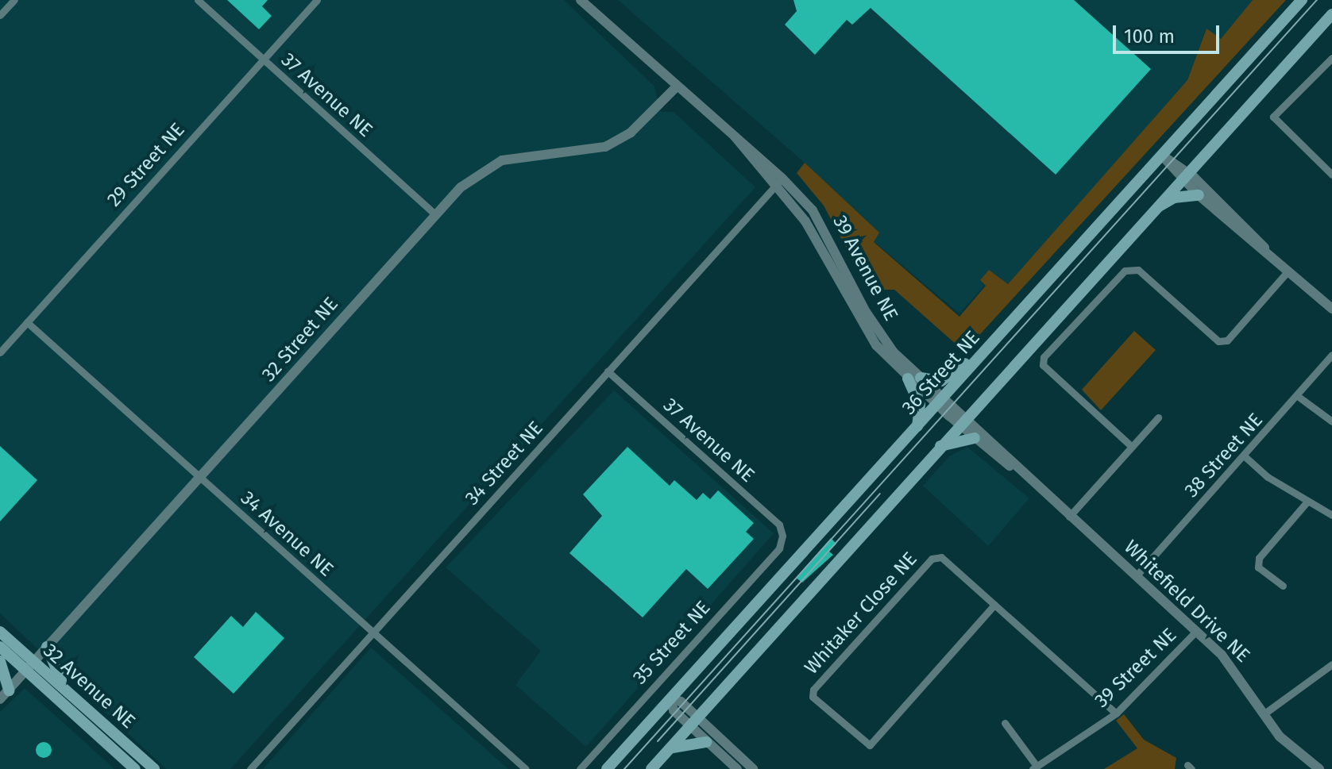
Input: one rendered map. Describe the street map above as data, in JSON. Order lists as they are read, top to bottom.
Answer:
{
  "streets": {
    "main road": ["36 Street NE", "32 Avenue NE"],
    "street": [
      "37 Avenue NE",
      "29 Street NE",
      "39 Avenue NE",
      "32 Street NE",
      "38 Street NE",
      "34 Street NE",
      "34 Avenue NE",
      "Whitefield Drive NE",
      "Whitaker Close NE",
      "35 Street NE",
      "39 Street NE"
    ]
  },
  "crossings": [
    ["37 Avenue NE", "29 Street NE"],
    ["37 Avenue NE", "32 Street NE"],
    ["37 Avenue NE", "34 Street NE"],
    ["37 Avenue NE", "35 Street NE"],
    ["29 Street NE", "34 Avenue NE"],
    ["39 Avenue NE", "32 Street NE"],
    ["39 Avenue NE", "36 Street NE"],
    ["39 Avenue NE", "34 Street NE"],
    ["39 Avenue NE", "Whitefield Drive NE"],
    ["32 Street NE", "34 Avenue NE"],
    ["32 Street NE", "32 Avenue NE"],
    ["38 Street NE", "Whitefield Drive NE"],
    ["34 Street NE", "34 Avenue NE"],
    ["Whitefield Drive NE", "39 Street NE"],
    ["Whitaker Close NE", "39 Street NE"]
  ],
  "scale_bar": "100 m"
}
